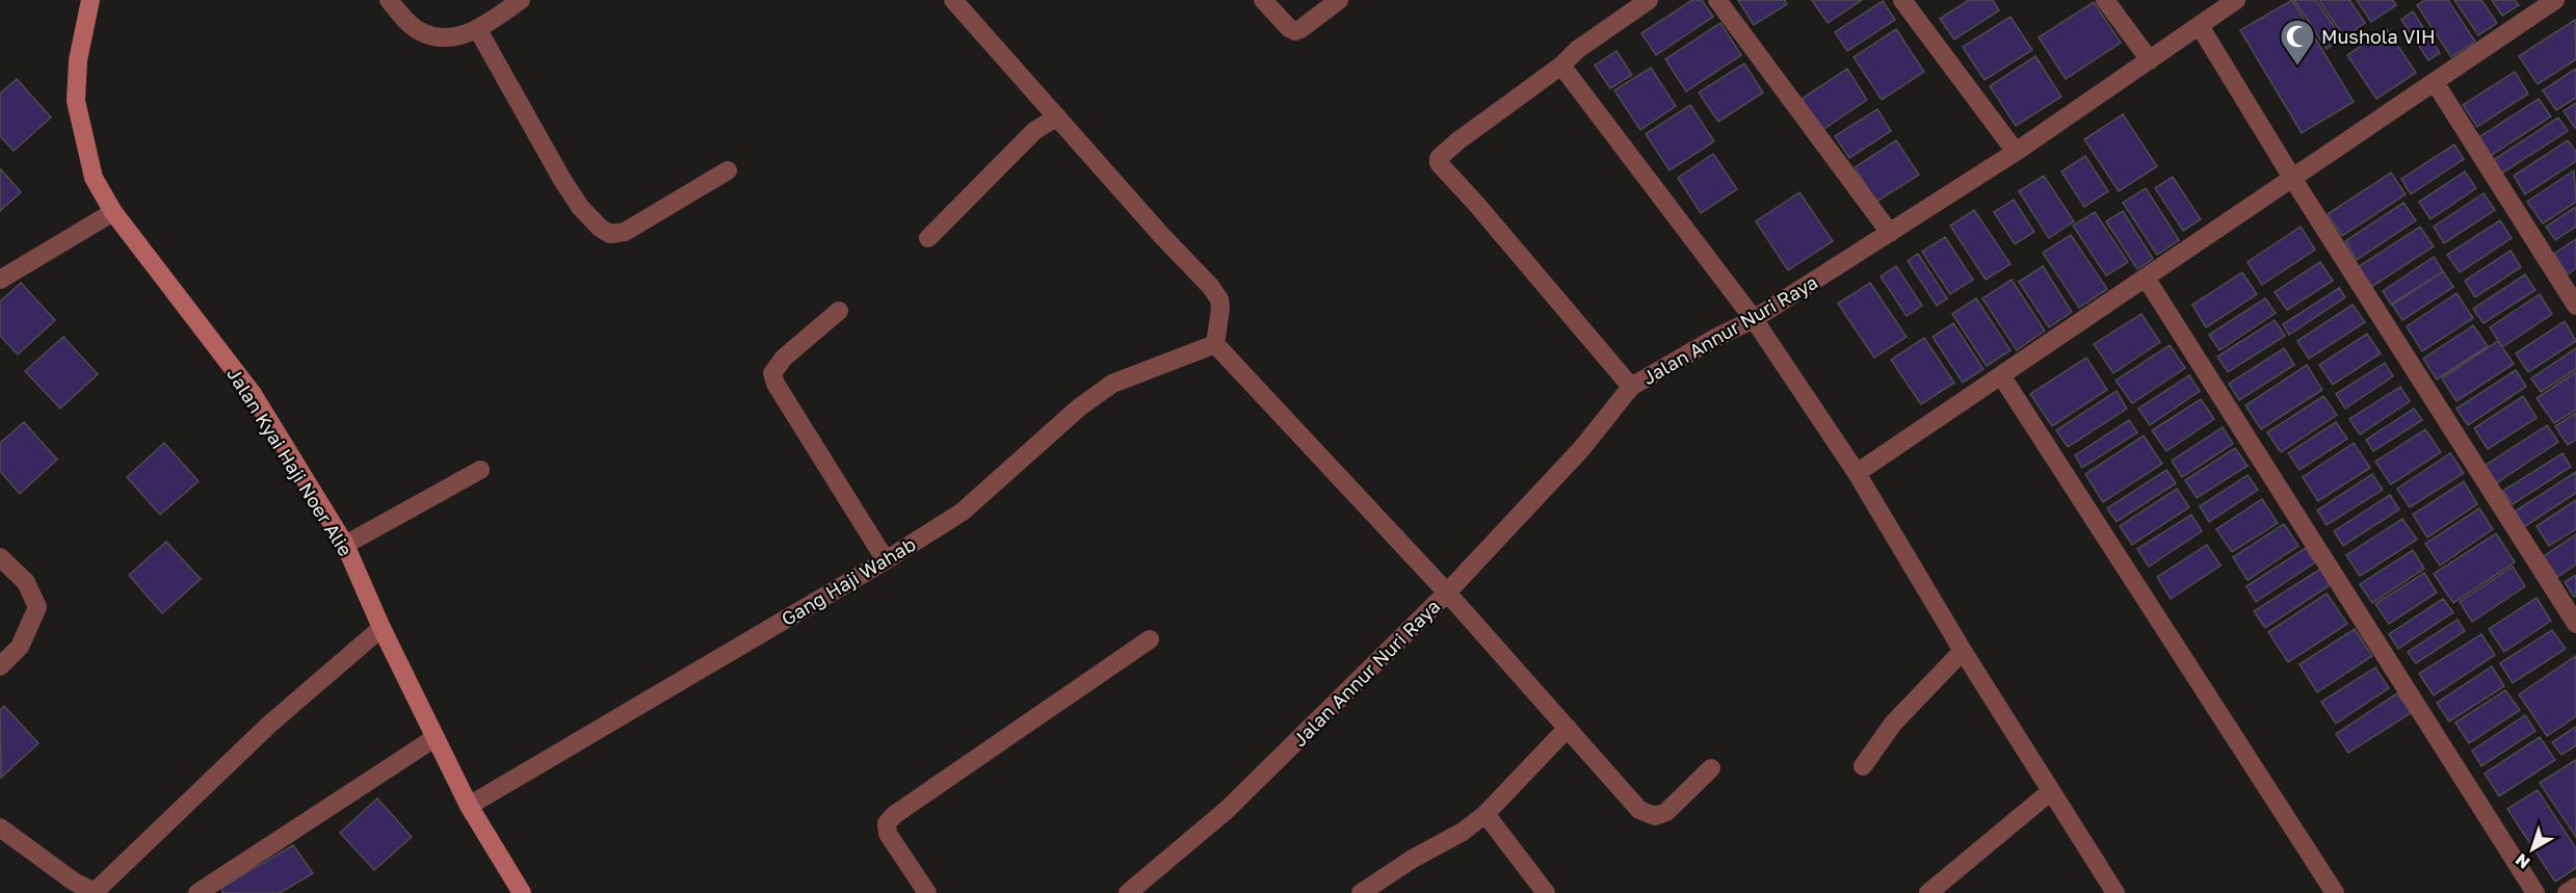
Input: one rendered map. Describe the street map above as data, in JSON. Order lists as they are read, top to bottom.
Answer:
{
  "streets": {
    "street": ["Jalan Annur Nuri Raya", "Jalan Kyai Haji Noer Alie", "Gang Haji Wahab"]
  },
  "crossings": [
    ["Jalan Kyai Haji Noer Alie", "Gang Haji Wahab"]
  ],
  "places": {
    "mosque": ["Mushola VIH"]
  },
  "north": "bottom left"
}
